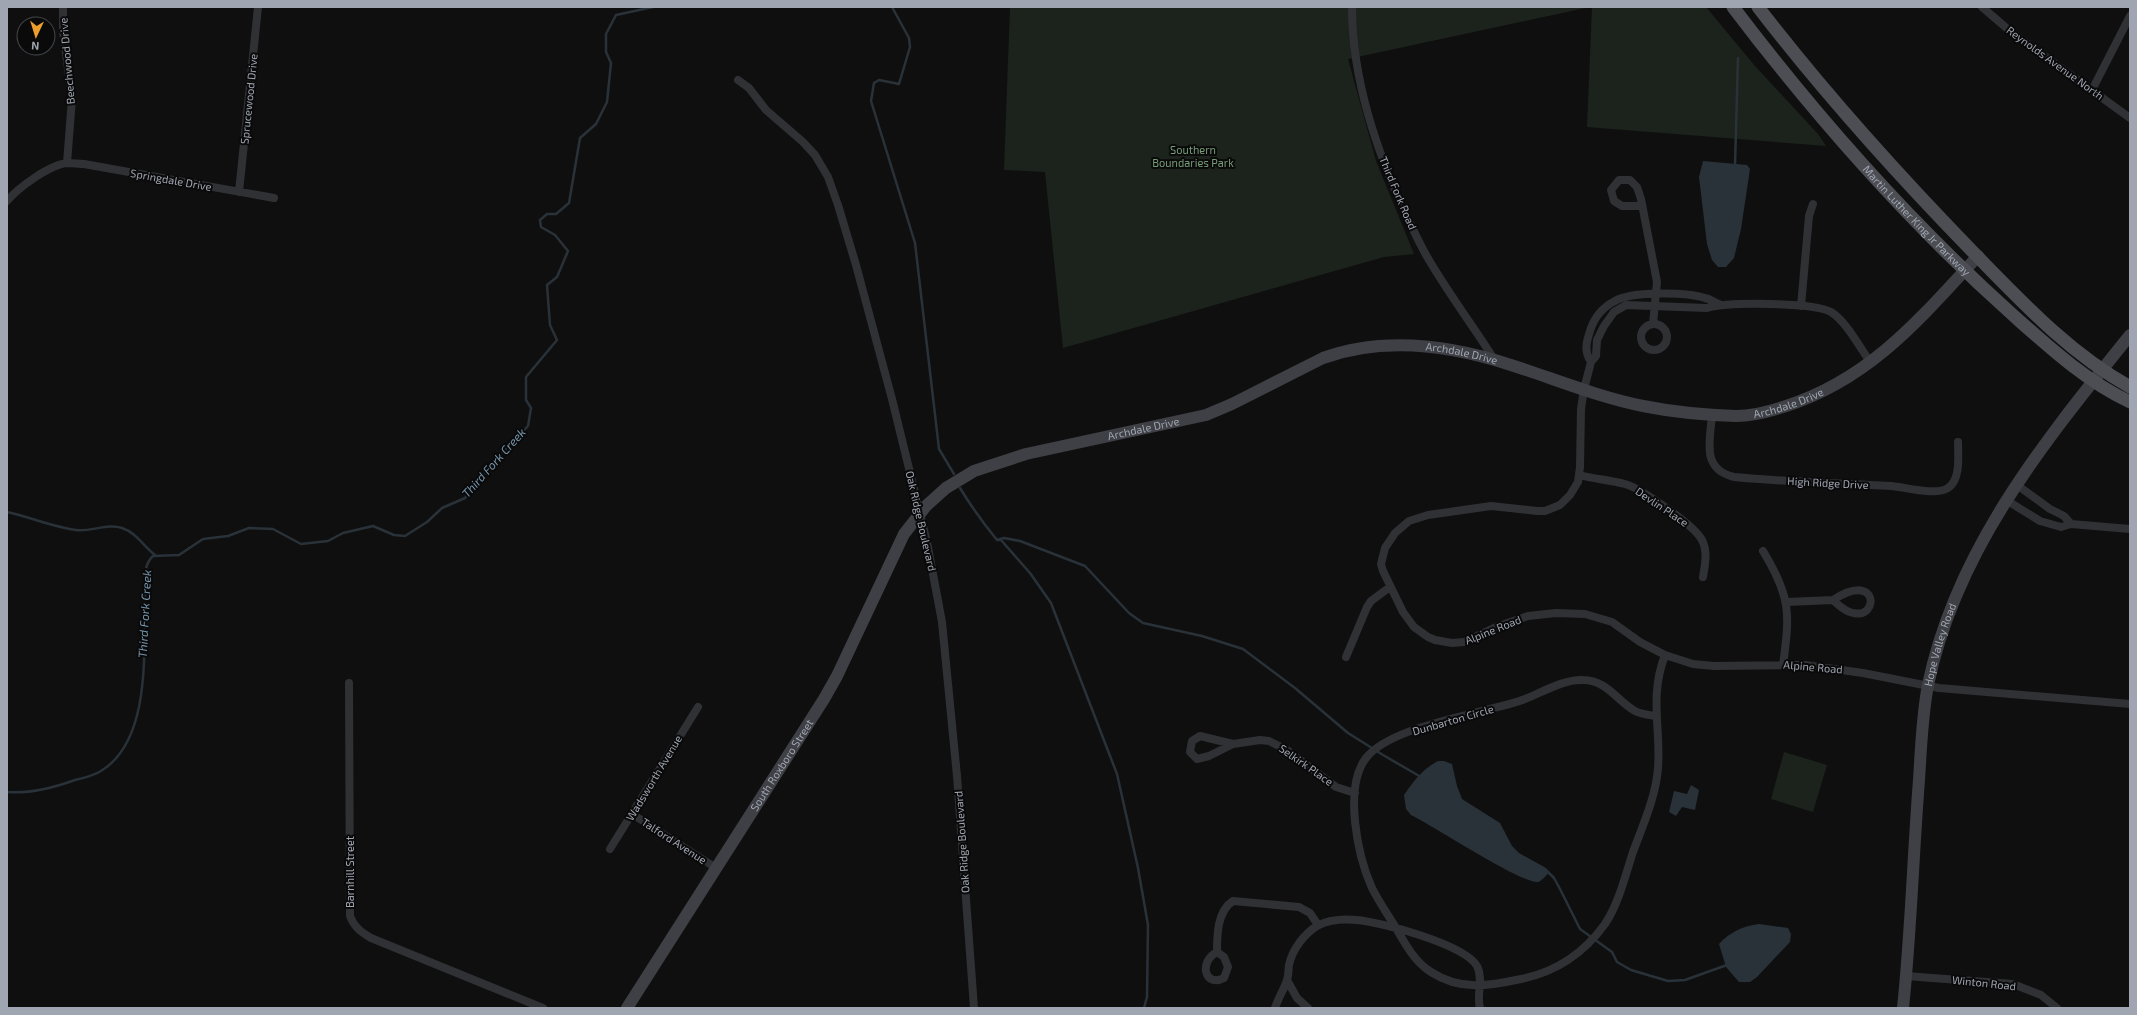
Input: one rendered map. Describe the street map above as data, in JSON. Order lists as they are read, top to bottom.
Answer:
{
  "streets": {
    "main road": ["Martin Luther King Jr Parkway"],
    "street": [
      "Beechwood Drive",
      "Reynolds Avenue North",
      "Sprucewood Drive",
      "Springdale Drive",
      "Third Fork Road",
      "Archdale Drive",
      "High Ridge Drive",
      "Devlin Place",
      "Oak Ridge Boulevard",
      "Alpine Road",
      "Hope Valley Road",
      "Dunbarton Circle",
      "South Roxboro Street",
      "Selkirk Place",
      "Wadsworth Avenue",
      "Talford Avenue",
      "Barnhill Street",
      "Winton Road"
    ]
  },
  "crossings": [
    ["Beechwood Drive", "Springdale Drive"],
    ["Sprucewood Drive", "Springdale Drive"],
    ["Third Fork Road", "Archdale Drive"],
    ["Martin Luther King Jr Parkway", "Archdale Drive"],
    ["Martin Luther King Jr Parkway", "Hope Valley Road"],
    ["Archdale Drive", "High Ridge Drive"],
    ["Archdale Drive", "Oak Ridge Boulevard"],
    ["Archdale Drive", "Alpine Road"],
    ["Archdale Drive", "South Roxboro Street"],
    ["Devlin Place", "Alpine Road"],
    ["Oak Ridge Boulevard", "South Roxboro Street"],
    ["Alpine Road", "Hope Valley Road"],
    ["Alpine Road", "Dunbarton Circle"],
    ["Hope Valley Road", "Winton Road"],
    ["Dunbarton Circle", "Selkirk Place"],
    ["South Roxboro Street", "Talford Avenue"],
    ["Wadsworth Avenue", "Talford Avenue"]
  ],
  "water": ["Third Fork Creek"],
  "parks": ["Southern Boundaries Park"],
  "north": "bottom"
}
